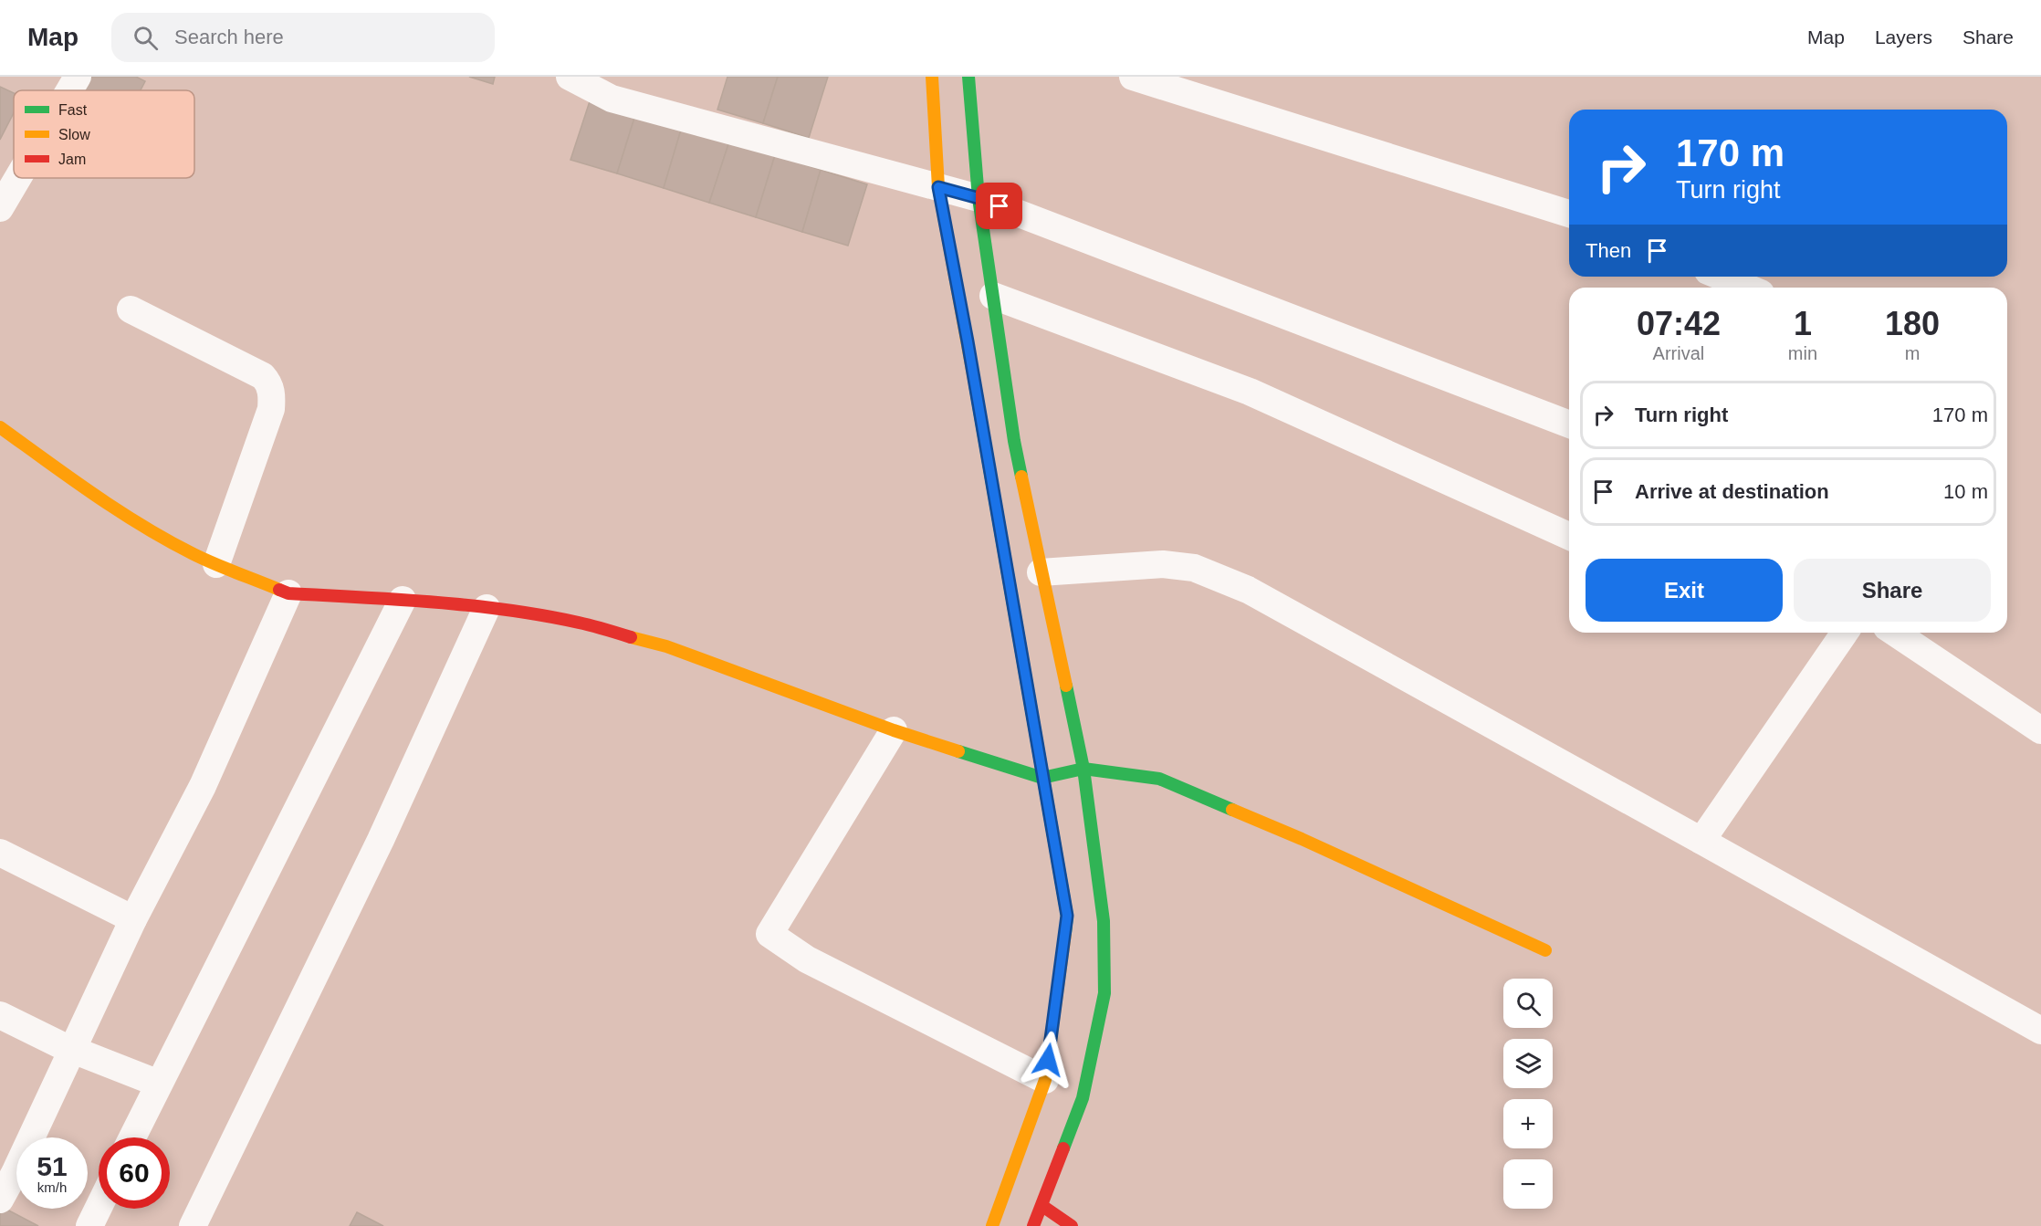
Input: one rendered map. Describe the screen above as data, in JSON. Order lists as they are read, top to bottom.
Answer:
{
  "legend": ["Fast", "Slow", "Jam"],
  "page": {
    "header": "Map",
    "search": "Search here",
    "nav": ["Map", "Layers", "Share"],
    "turn": ["170 m", "Turn right"],
    "then": "Then",
    "eta": [
      "07:42",
      "Arrival",
      "1",
      "min",
      "180",
      "m"
    ],
    "list": [
      {
        "name": "Turn right",
        "value": "170 m"
      },
      {
        "name": "Arrive at destination",
        "value": "10 m"
      }
    ],
    "buttons": ["Exit", "Share"],
    "map_buttons": ["+", "−"],
    "speed": "51 km/h",
    "limit": "60"
  }
}
